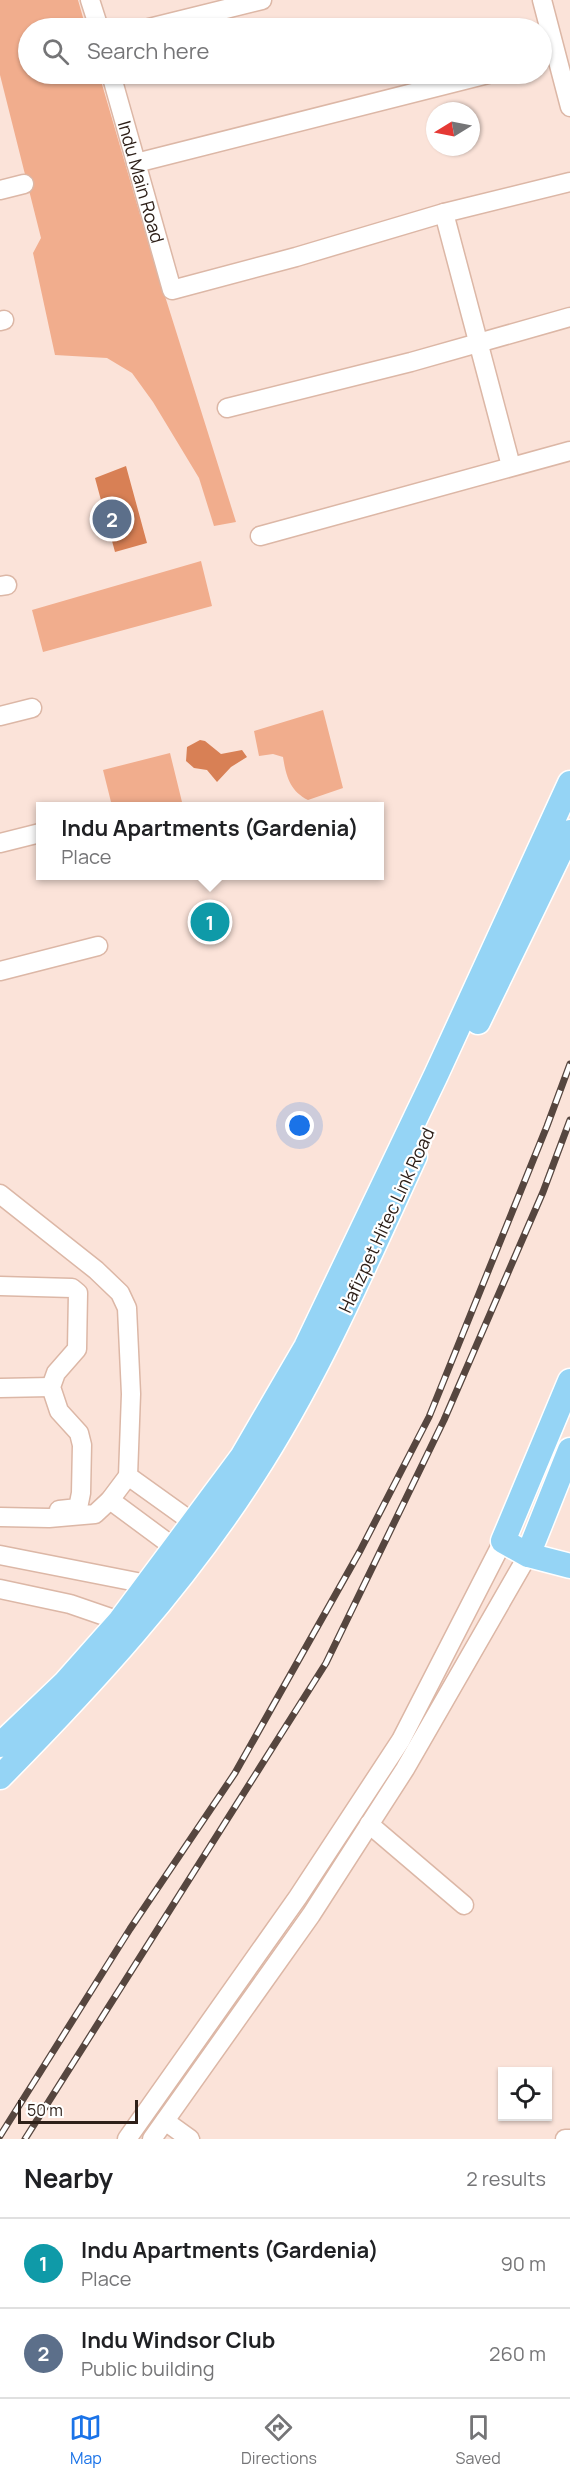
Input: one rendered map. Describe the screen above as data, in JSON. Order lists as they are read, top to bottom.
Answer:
{
  "streets": {
    "main road": ["Hafizpet Hitec Link Road"],
    "street": ["Indu Main Road"]
  },
  "scale_bar": "50 m",
  "north": "left",
  "page": {
    "search": "Search here",
    "pins": ["2", "1"],
    "popup": ["Indu Apartments (Gardenia)", "Place"],
    "scale": "50 m",
    "heading": ["Nearby", "2 results"],
    "list": [
      {
        "mark": "1",
        "name": "Indu Apartments (Gardenia)",
        "note": "Place",
        "value": "90 m"
      },
      {
        "mark": "2",
        "name": "Indu Windsor Club",
        "note": "Public building",
        "value": "260 m"
      }
    ],
    "nav": ["Map", "Directions", "Saved"]
  }
}
